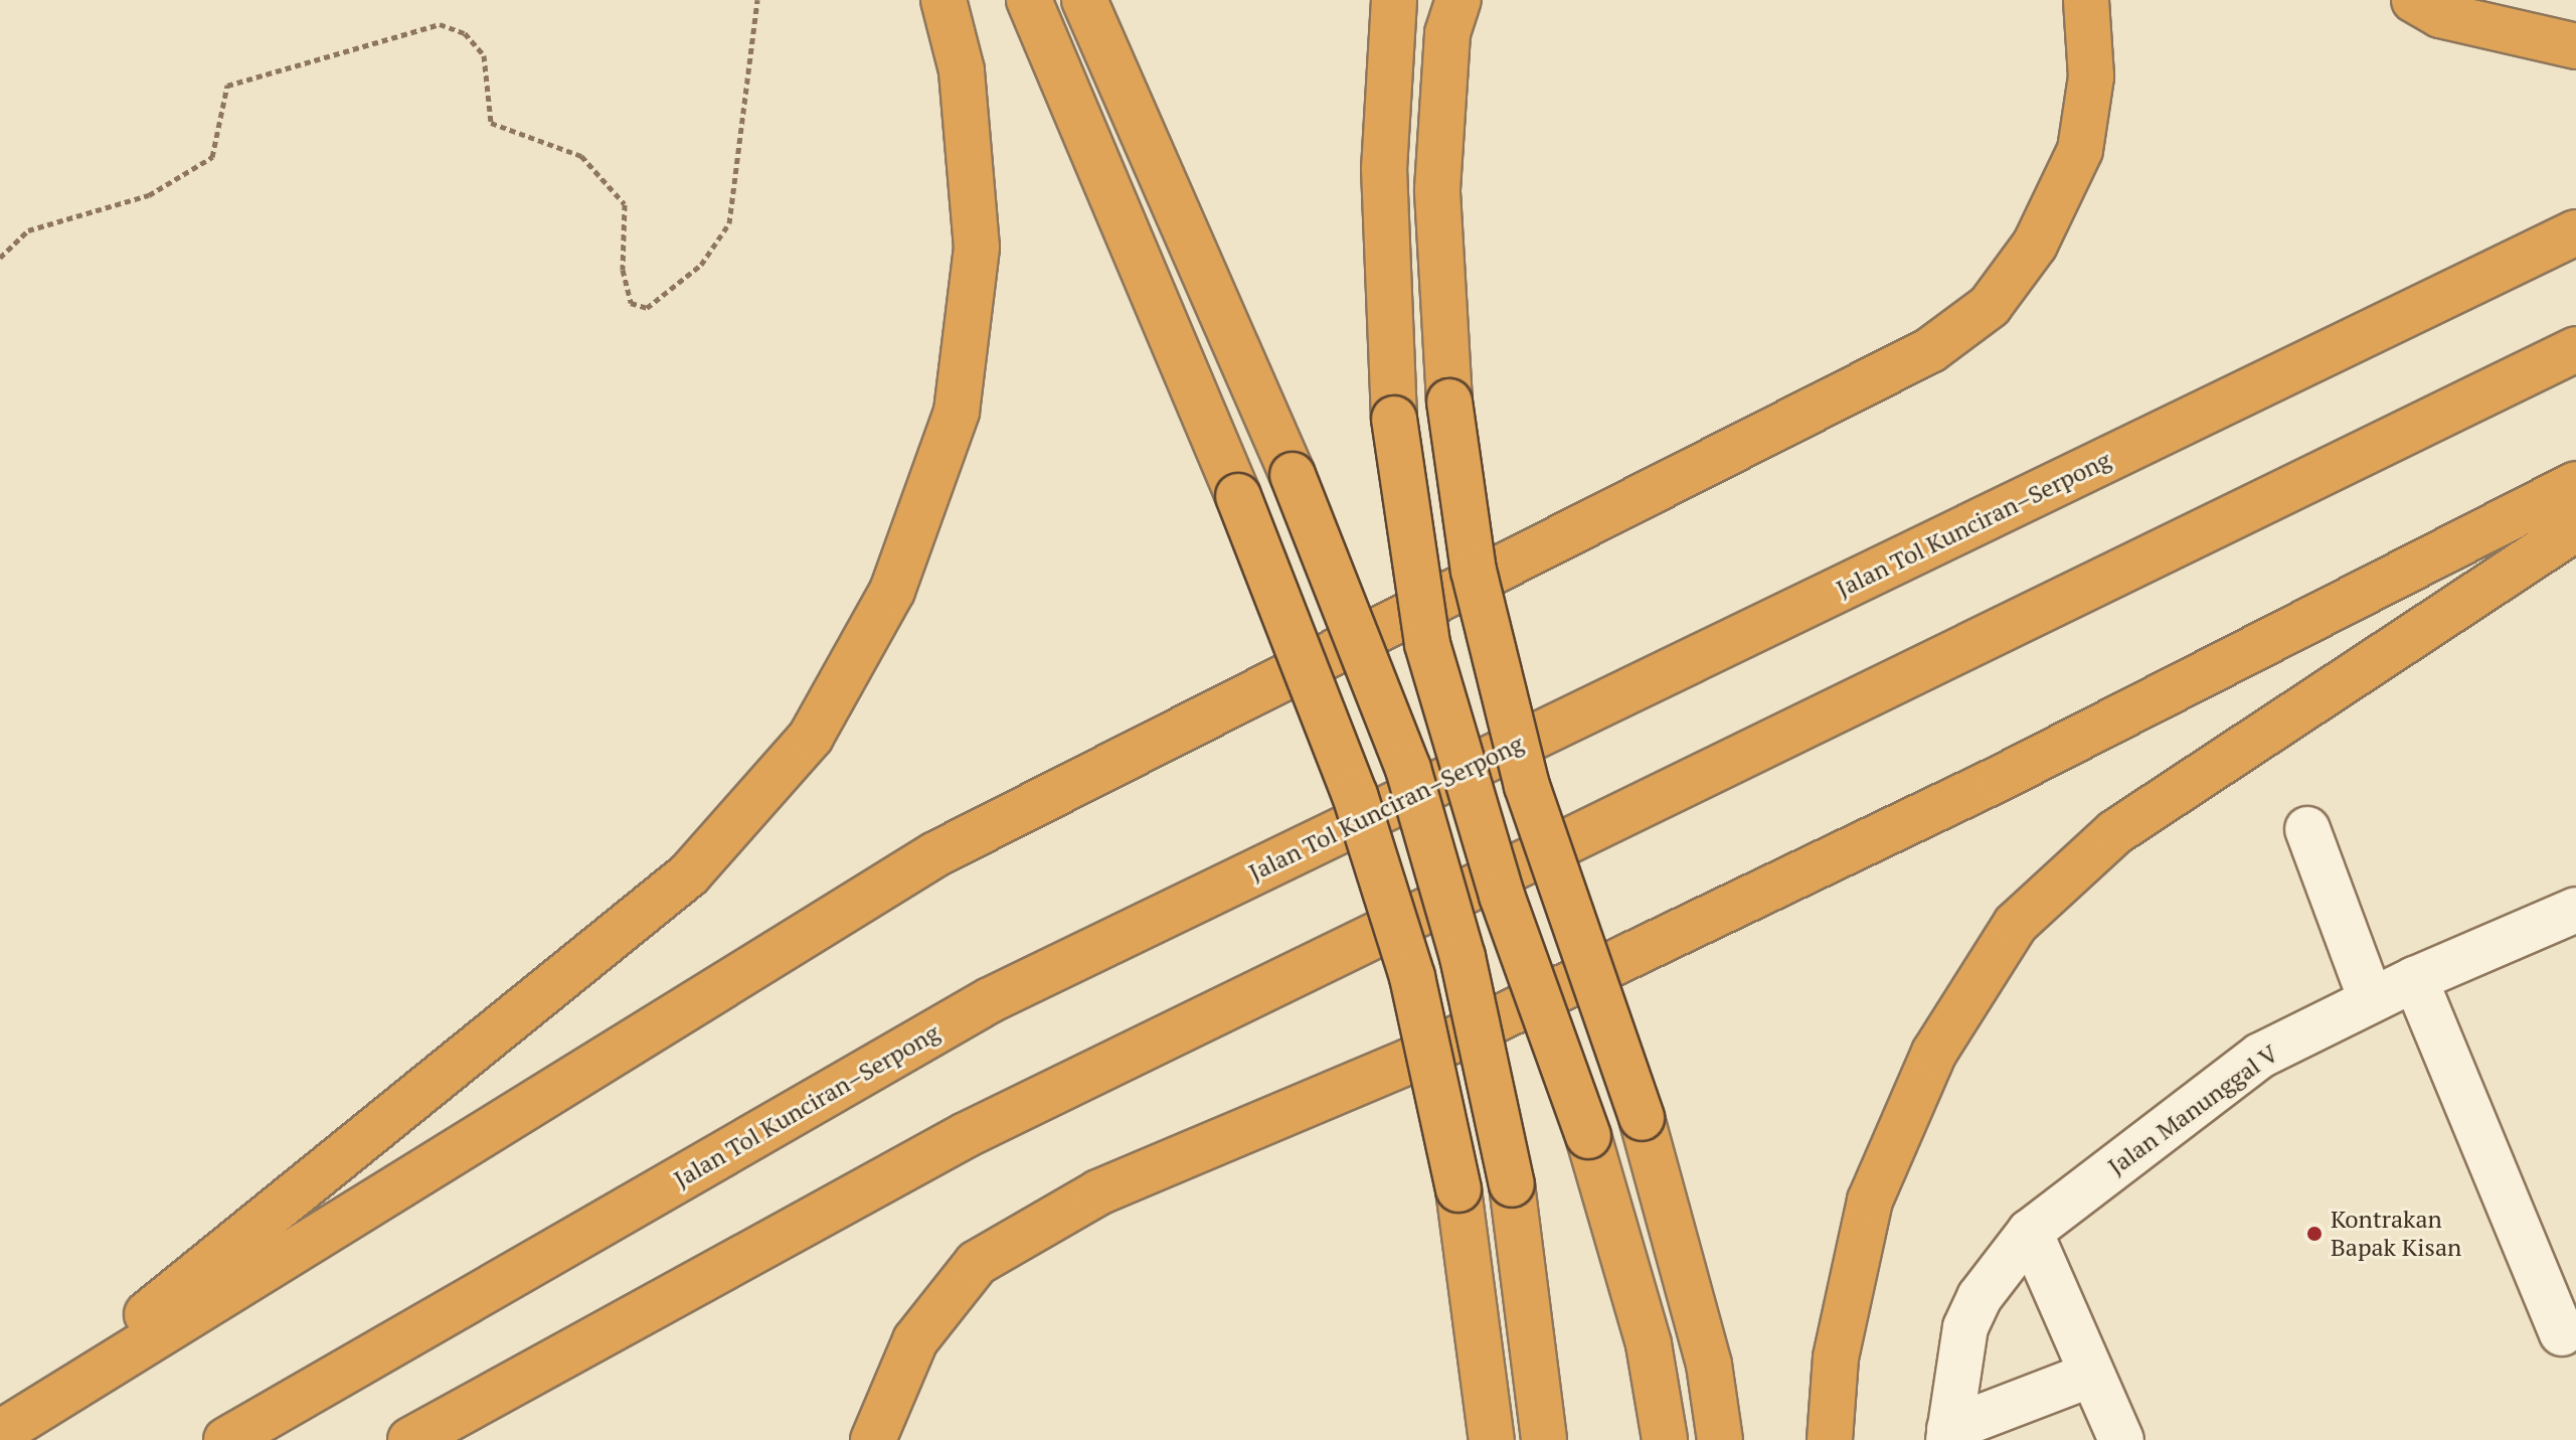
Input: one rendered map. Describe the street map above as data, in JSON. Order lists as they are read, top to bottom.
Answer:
{
  "streets": {
    "highway": ["Jalan Tol Kunciran–Serpong"],
    "street": ["Jalan Manunggal V"]
  },
  "places": ["Kontrakan Bapak Kisan"]
}
